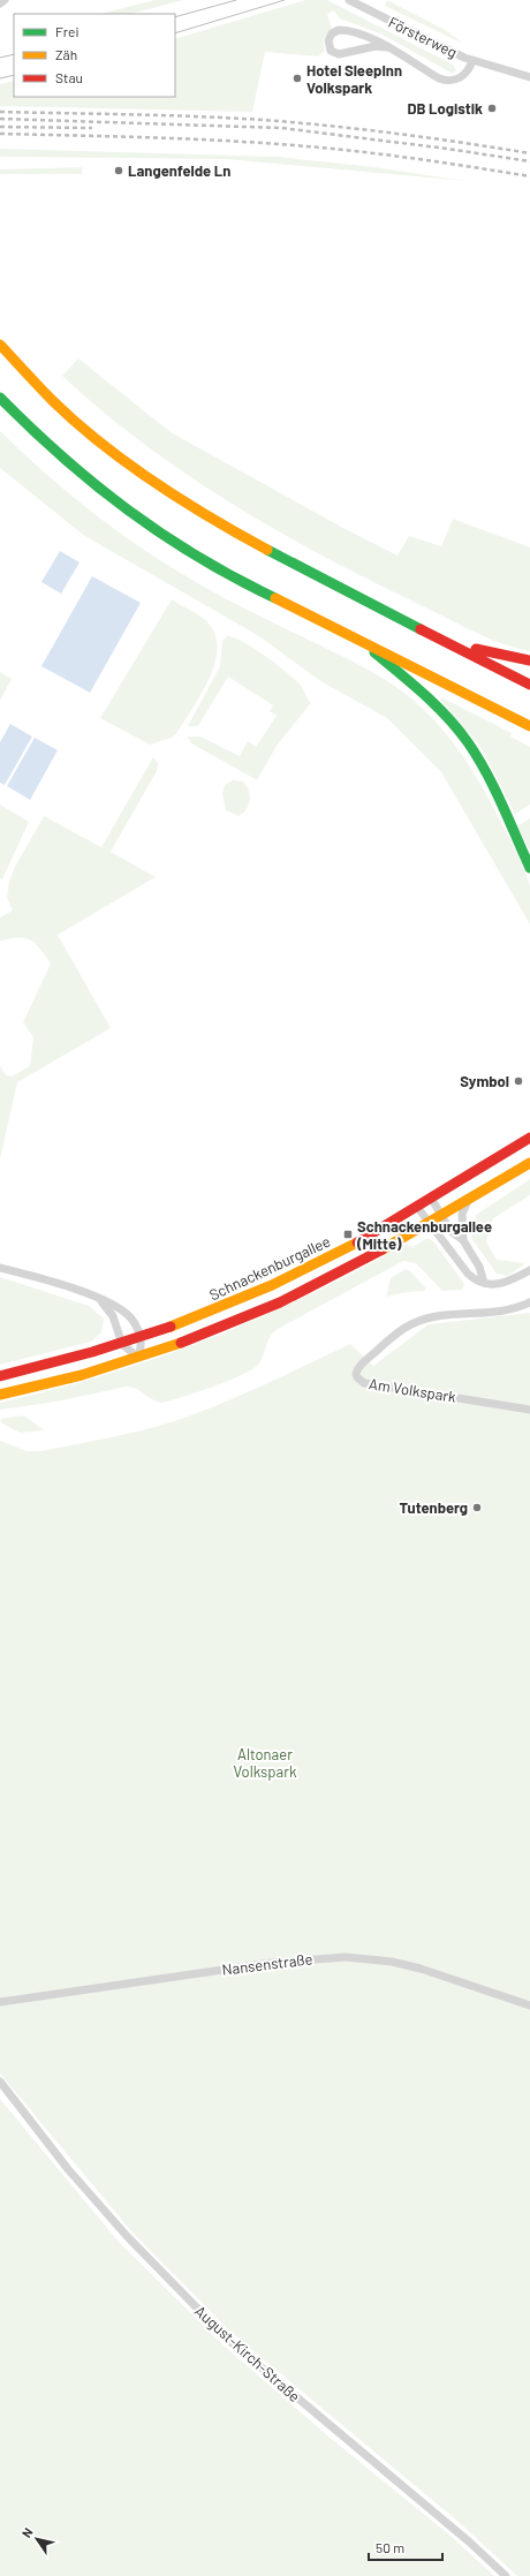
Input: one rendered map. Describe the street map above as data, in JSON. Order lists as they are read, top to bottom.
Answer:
{
  "streets": {
    "main road": ["Schnackenburgallee"],
    "street": [
      "Försterweg",
      "Am Volkspark",
      "Nansenstraße",
      "August-Kirch-Straße"
    ]
  },
  "parks": ["Altonaer Volkspark"],
  "places": {
    "other": [
      "Hotel SleepInn Volkspark",
      "DB Logistik",
      "Langenfelde Ln",
      "Symbol",
      "Tutenberg"
    ],
    "transit": ["Schnackenburgallee (Mitte)"]
  },
  "legend": ["Frei", "Zäh", "Stau"],
  "scale_bar": "50 m",
  "north": "top left"
}
